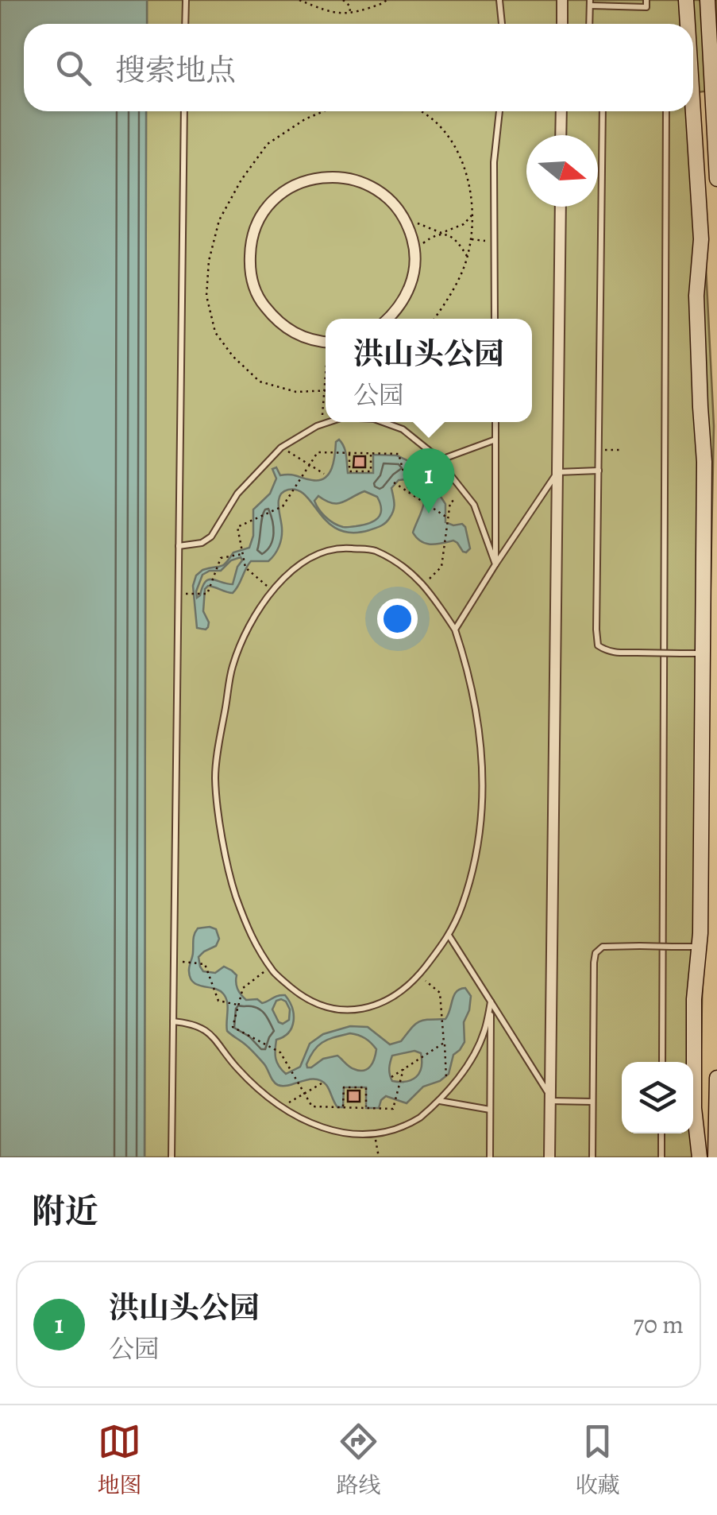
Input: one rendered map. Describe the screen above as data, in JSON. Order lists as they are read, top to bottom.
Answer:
{
  "north": "right",
  "page": {
    "search": "搜索地点",
    "popup": ["洪山头公园", "公园"],
    "pins": "1",
    "heading": "附近",
    "list": [
      {
        "mark": "1",
        "name": "洪山头公园",
        "note": "公园",
        "value": "70 m"
      }
    ],
    "nav": ["地图", "路线", "收藏"]
  }
}
